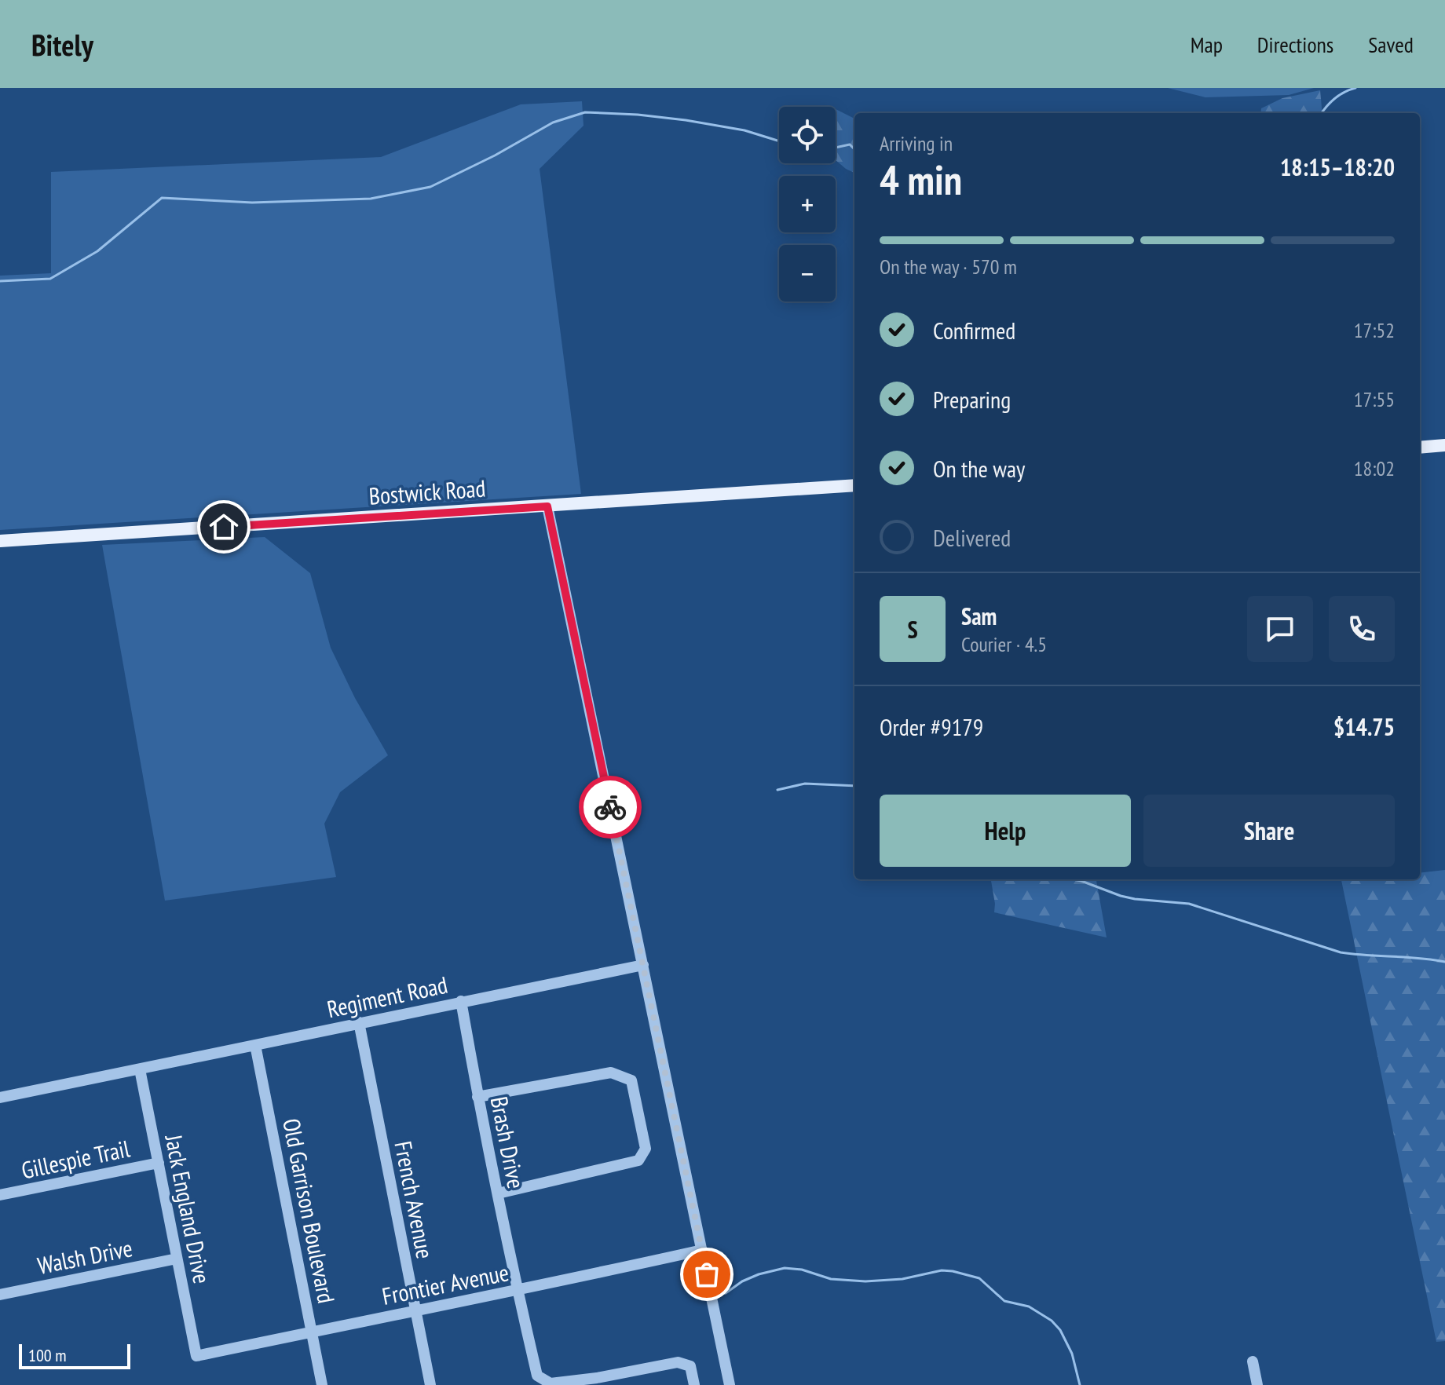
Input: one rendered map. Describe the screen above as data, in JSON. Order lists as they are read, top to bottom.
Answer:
{
  "streets": {
    "main road": ["Bostwick Road"],
    "street": [
      "Regiment Road",
      "Brash Drive",
      "Gillespie Trail",
      "French Avenue",
      "Jack England Drive",
      "Old Garrison Boulevard",
      "Walsh Drive",
      "Frontier Avenue"
    ]
  },
  "crossings": [
    ["Regiment Road", "Brash Drive"],
    ["Regiment Road", "French Avenue"],
    ["Regiment Road", "Jack England Drive"],
    ["Regiment Road", "Old Garrison Boulevard"],
    ["Brash Drive", "Frontier Avenue"],
    ["Gillespie Trail", "Jack England Drive"],
    ["French Avenue", "Frontier Avenue"],
    ["Jack England Drive", "Walsh Drive"],
    ["Jack England Drive", "Frontier Avenue"],
    ["Old Garrison Boulevard", "Frontier Avenue"]
  ],
  "scale_bar": "100 m",
  "page": {
    "header": "Bitely",
    "nav": ["Map", "Directions", "Saved"],
    "map_buttons": ["+", "−"],
    "heading": ["4 min", "Arriving in", "18:15–18:20"],
    "panel": [
      "Sam",
      "Courier · 4.5",
      "Order #9179",
      "$14.75"
    ],
    "bar": "On the way · 570 m",
    "list": [
      ["Confirmed", "17:52"],
      ["Preparing", "17:55"],
      ["On the way", "18:02"],
      "Delivered"
    ],
    "round": "S",
    "buttons": ["Help", "Share"],
    "scale": "100 m"
  }
}
